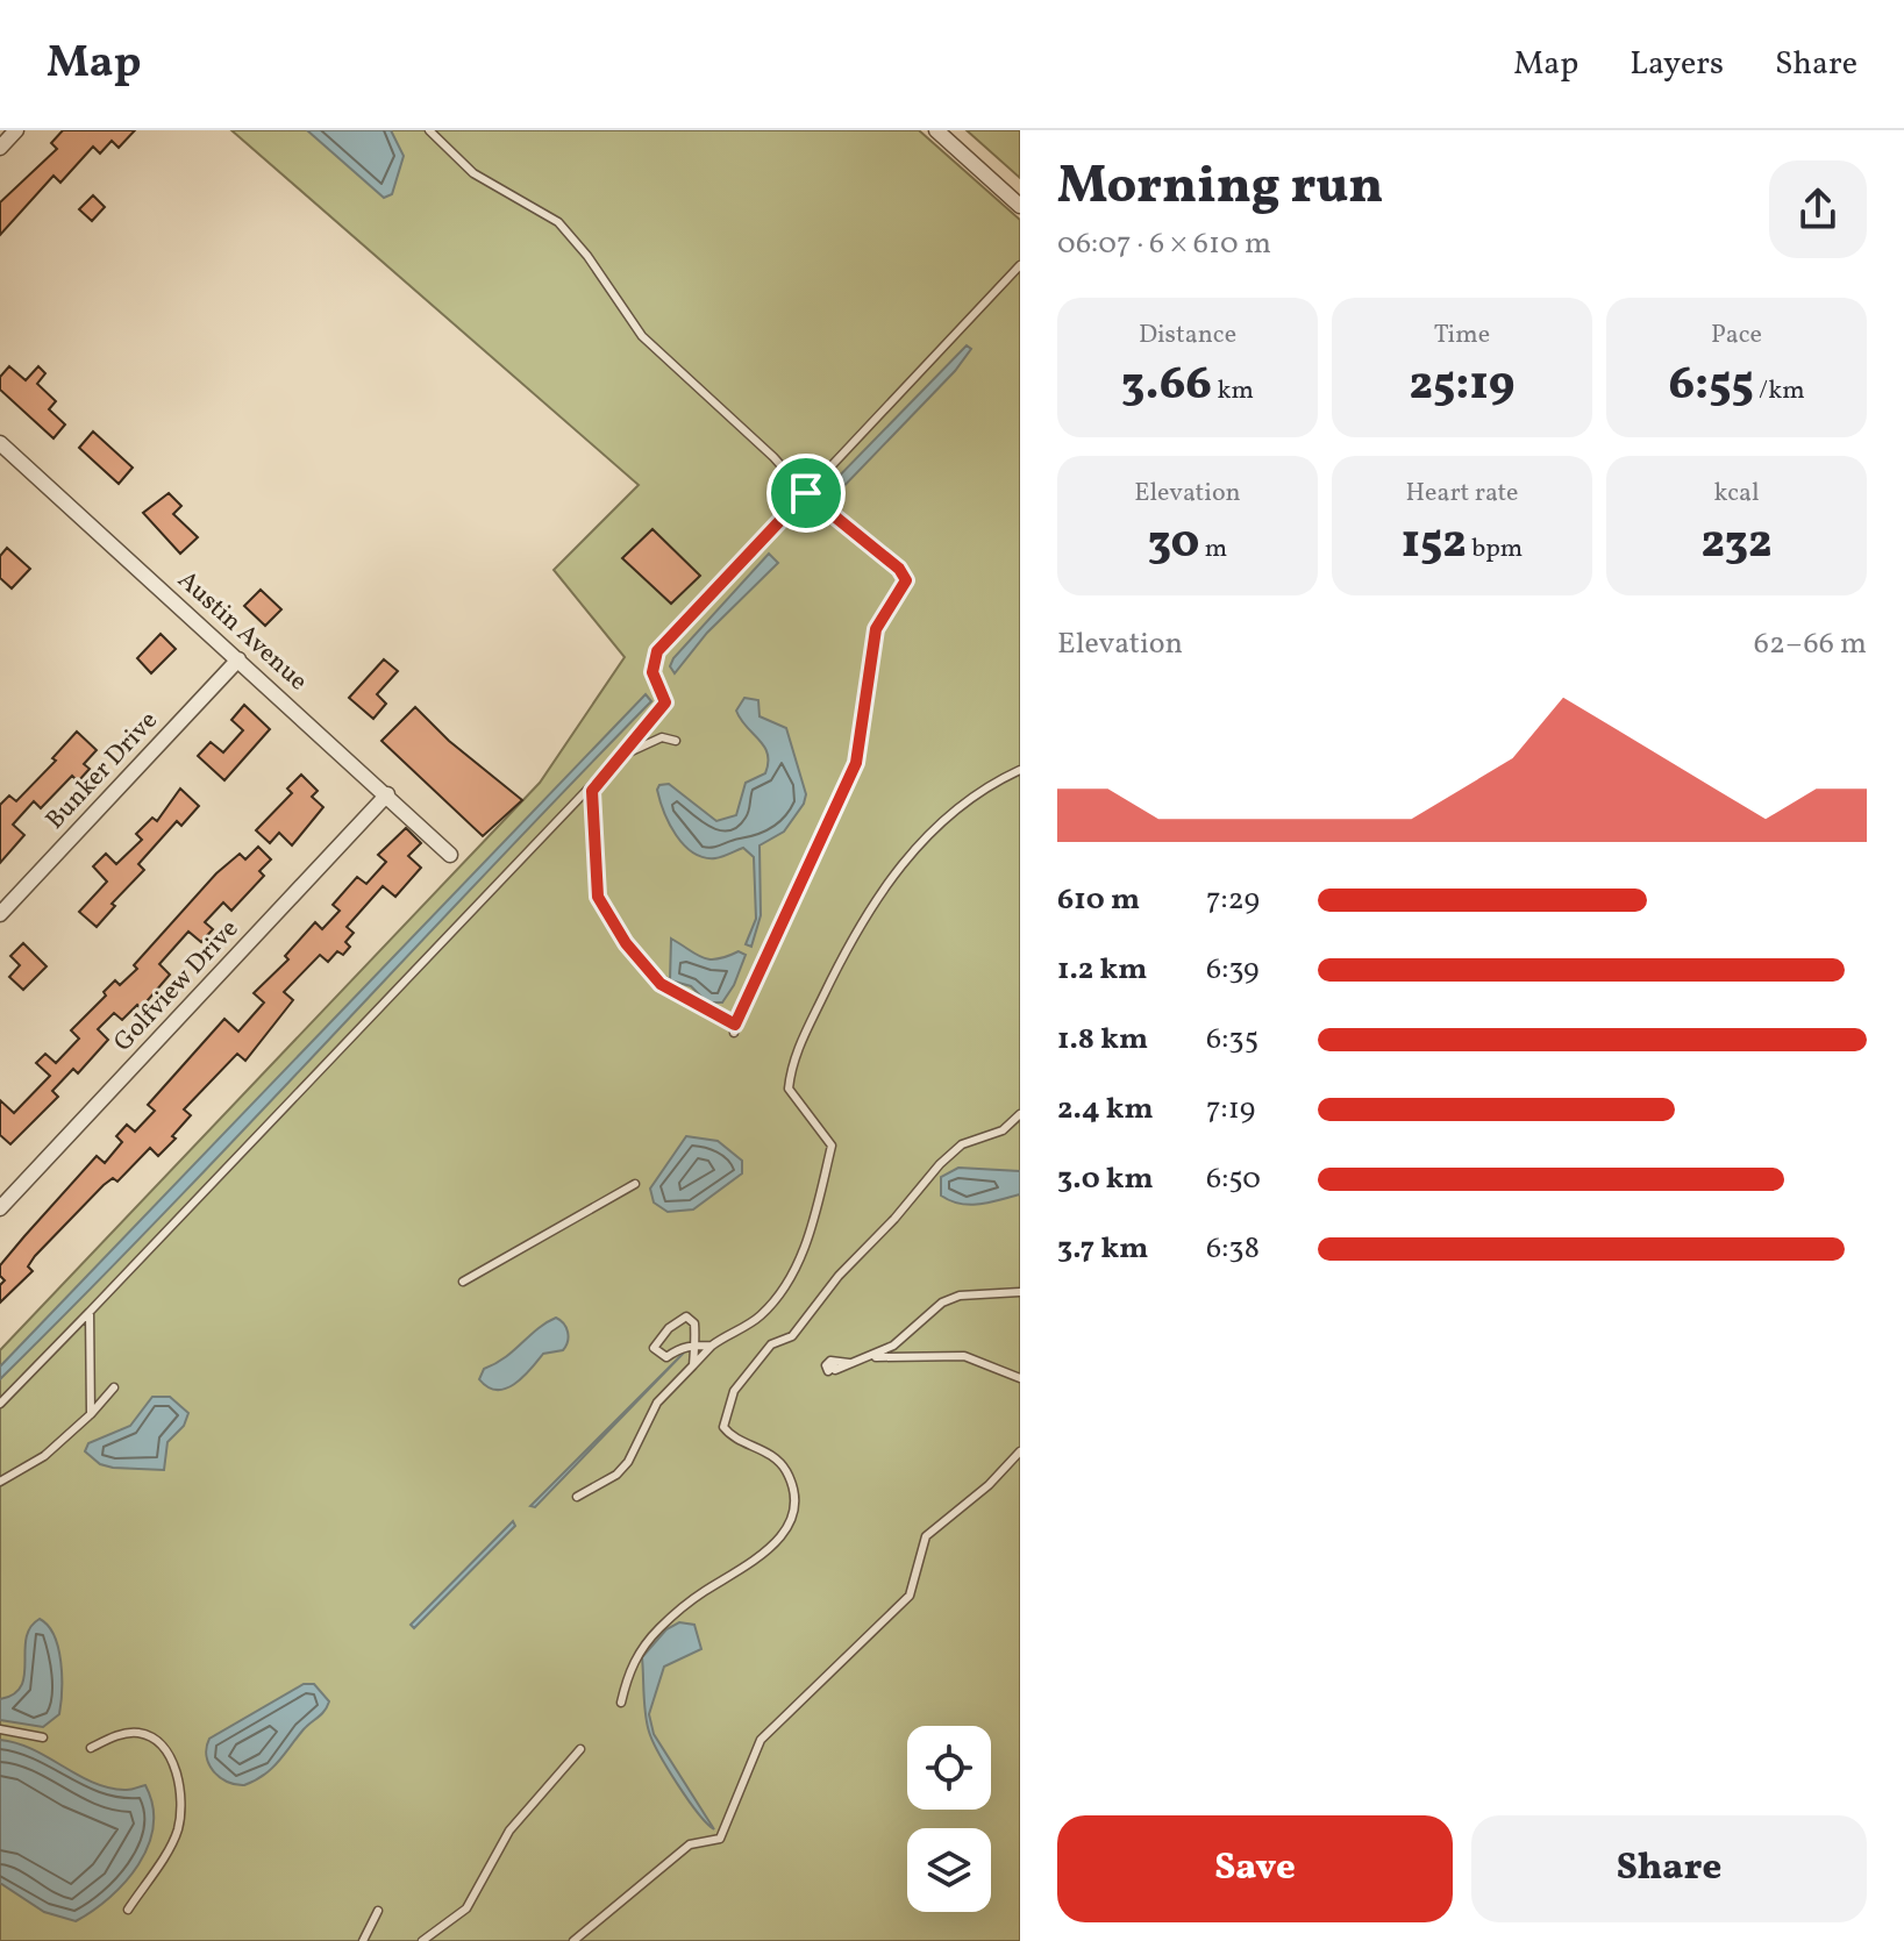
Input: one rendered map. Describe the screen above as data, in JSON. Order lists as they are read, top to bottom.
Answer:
{
  "streets": {
    "street": ["Austin Avenue", "Bunker Drive", "Golfview Drive"]
  },
  "crossings": [
    ["Austin Avenue", "Bunker Drive"],
    ["Austin Avenue", "Golfview Drive"]
  ],
  "page": {
    "header": "Map",
    "nav": ["Map", "Layers", "Share"],
    "heading": ["Morning run", "06:07 · 6 × 610 m"],
    "stats": [
      ["Distance", "3.66 km"],
      ["Time", "25:19"],
      ["Pace", "6:55 /km"],
      ["Elevation", "30 m"],
      ["Heart rate", "152 bpm"],
      ["kcal", "232"]
    ],
    "chart": ["Elevation", "62–66 m"],
    "list": [
      {
        "name": "610 m",
        "note": "7:29"
      },
      {
        "name": "1.2 km",
        "note": "6:39"
      },
      {
        "name": "1.8 km",
        "note": "6:35"
      },
      {
        "name": "2.4 km",
        "note": "7:19"
      },
      {
        "name": "3.0 km",
        "note": "6:50"
      },
      {
        "name": "3.7 km",
        "note": "6:38"
      }
    ],
    "buttons": ["Save", "Share"]
  }
}
